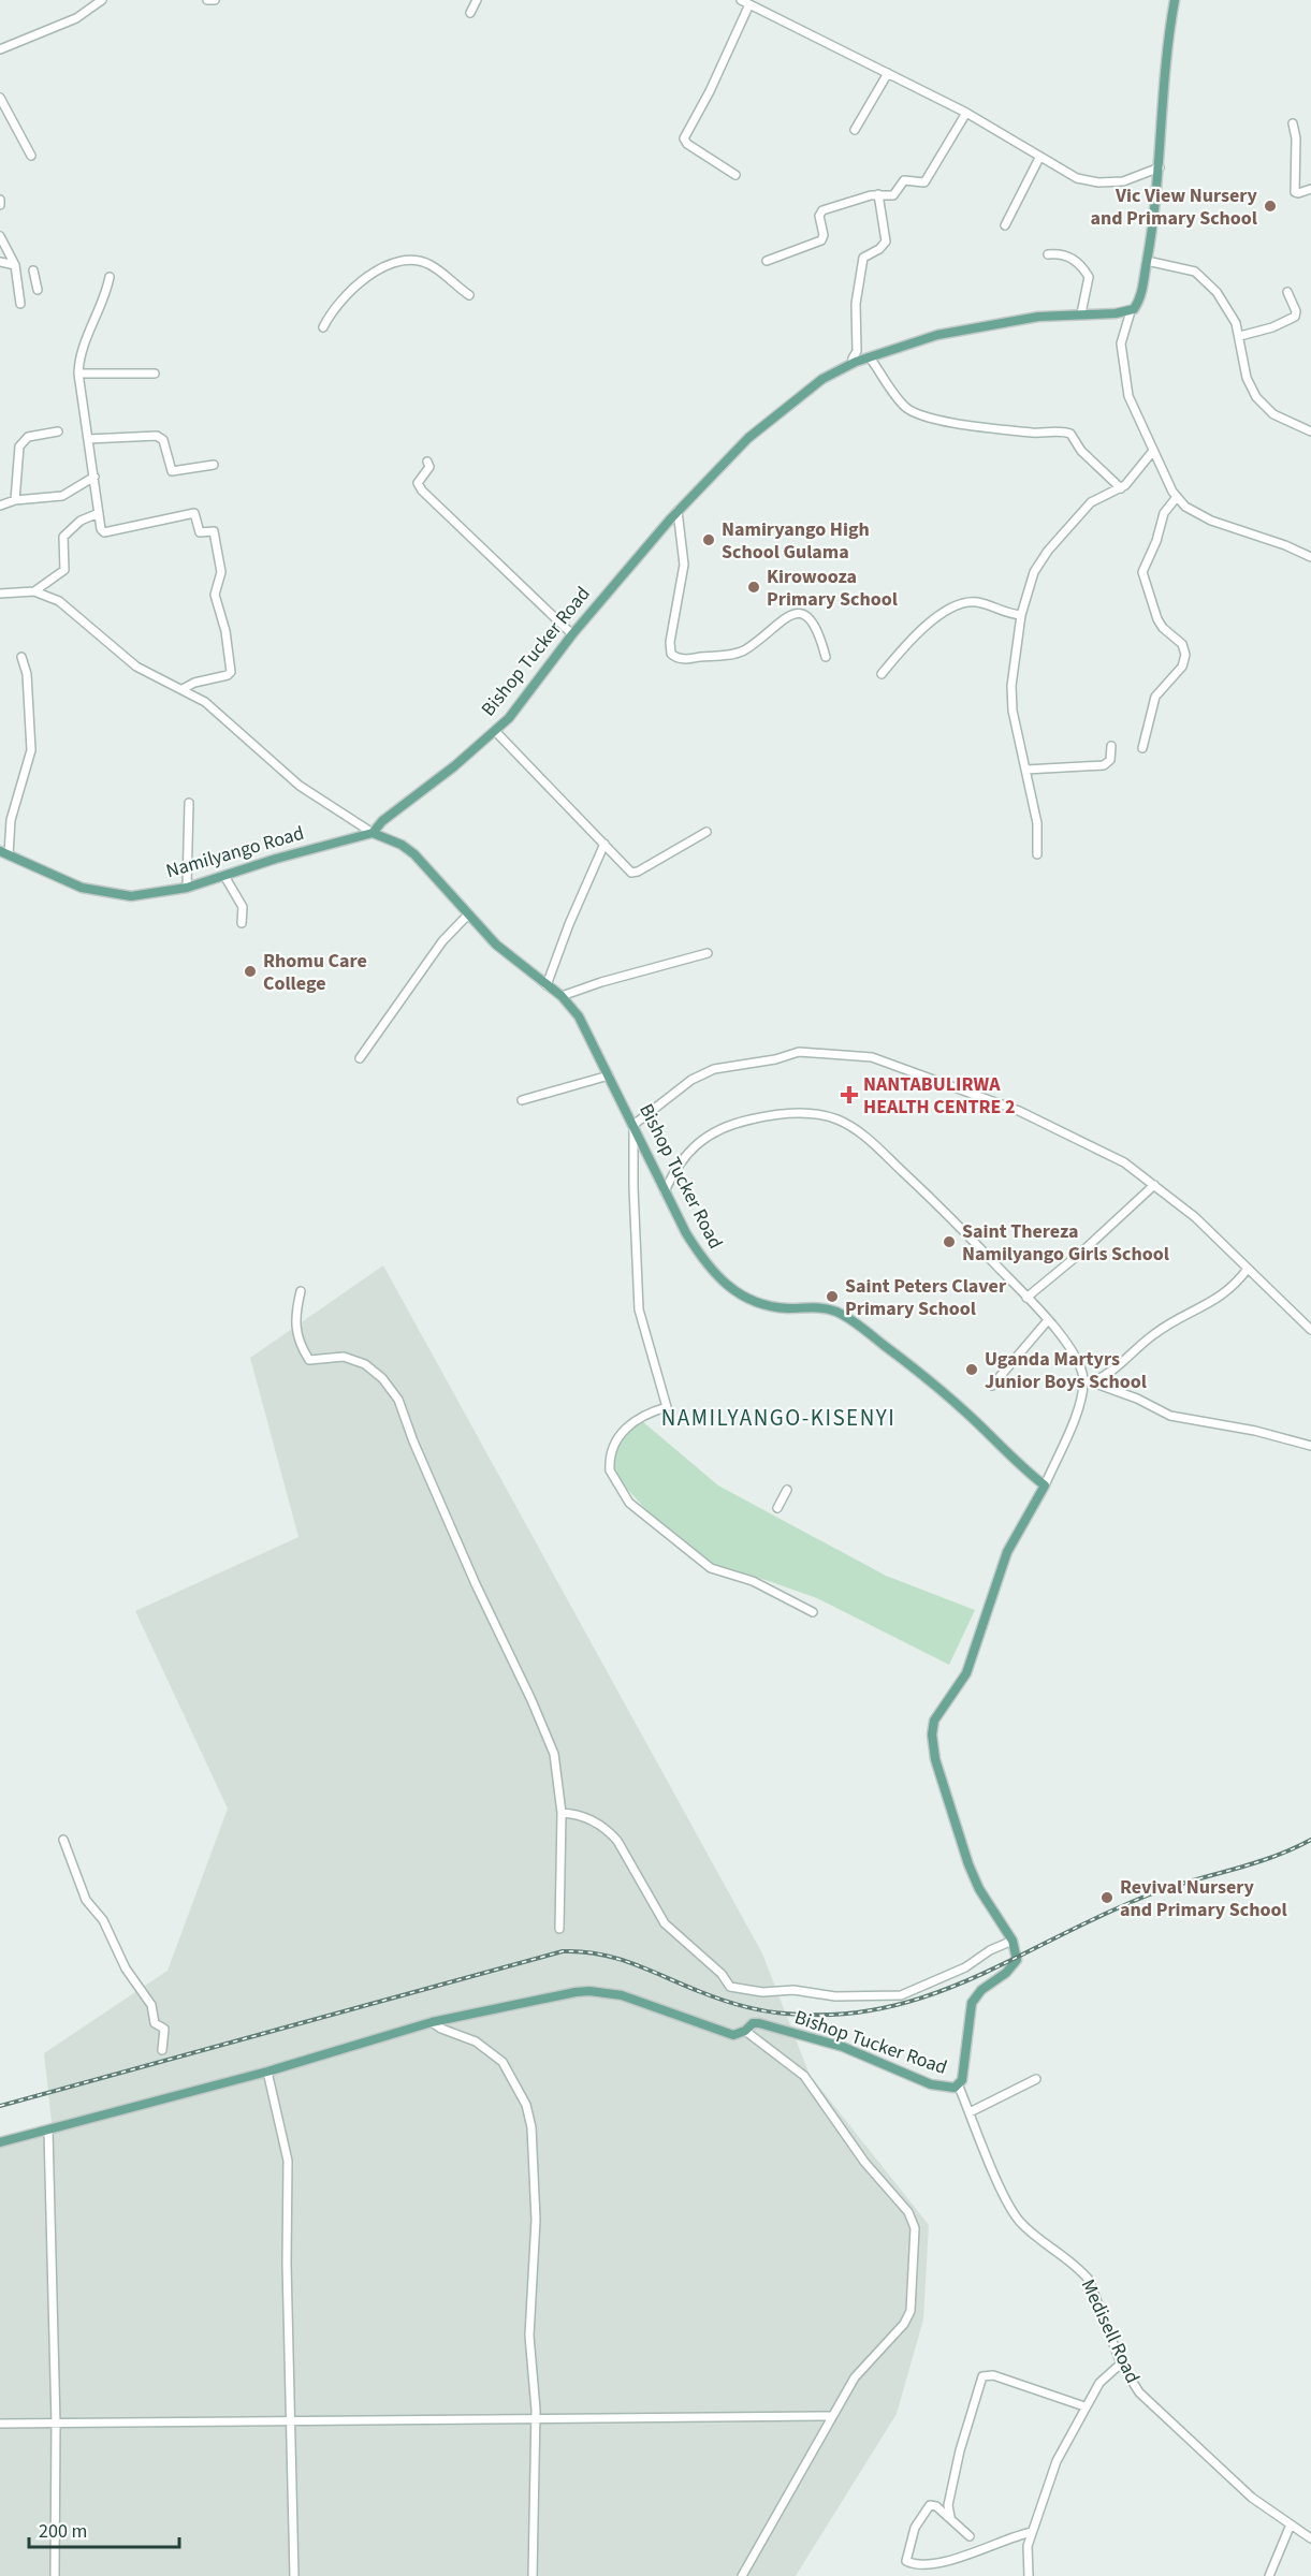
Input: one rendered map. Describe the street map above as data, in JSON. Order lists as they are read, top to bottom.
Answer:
{
  "streets": {
    "main road": ["Bishop Tucker Road", "Namilyango Road"],
    "street": ["Medisell Road"]
  },
  "crossings": [
    ["Bishop Tucker Road", "Namilyango Road"],
    ["Bishop Tucker Road", "Medisell Road"]
  ],
  "districts": ["NAMILYANGO-KISENYI"],
  "places": {
    "other": [
      "Vic View Nursery and Primary School",
      "Namiryango High School Gulama",
      "Kirowooza Primary School",
      "Rhomu Care College",
      "Saint Thereza Namilyango Girls School",
      "Saint Peters Claver Primary School",
      "Uganda Martyrs Junior Boys School",
      "Revival Nursery and Primary School"
    ],
    "health": ["NANTABULIRWA HEALTH CENTRE 2"]
  },
  "scale_bar": "200 m"
}
